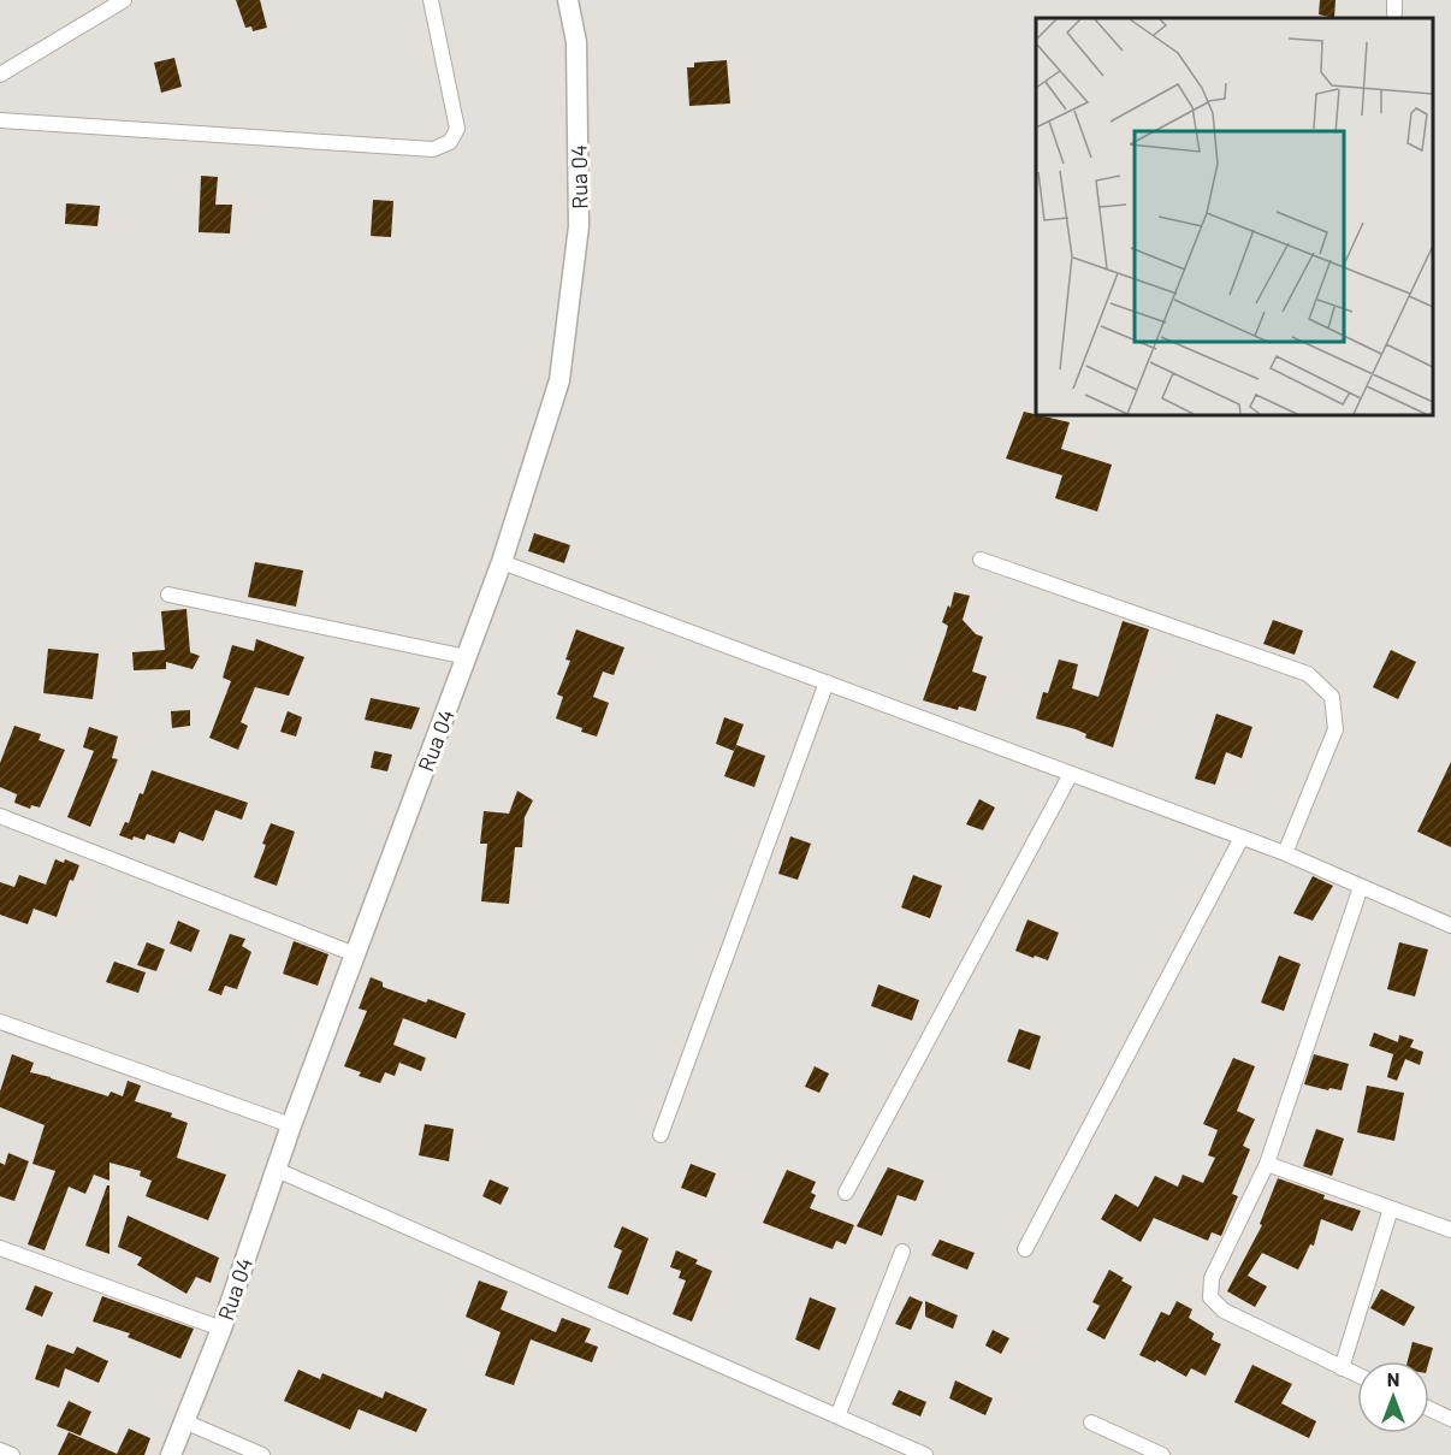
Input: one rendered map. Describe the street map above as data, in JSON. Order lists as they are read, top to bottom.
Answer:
{
  "streets": {
    "street": ["Rua 04"]
  },
  "north": "top"
}
